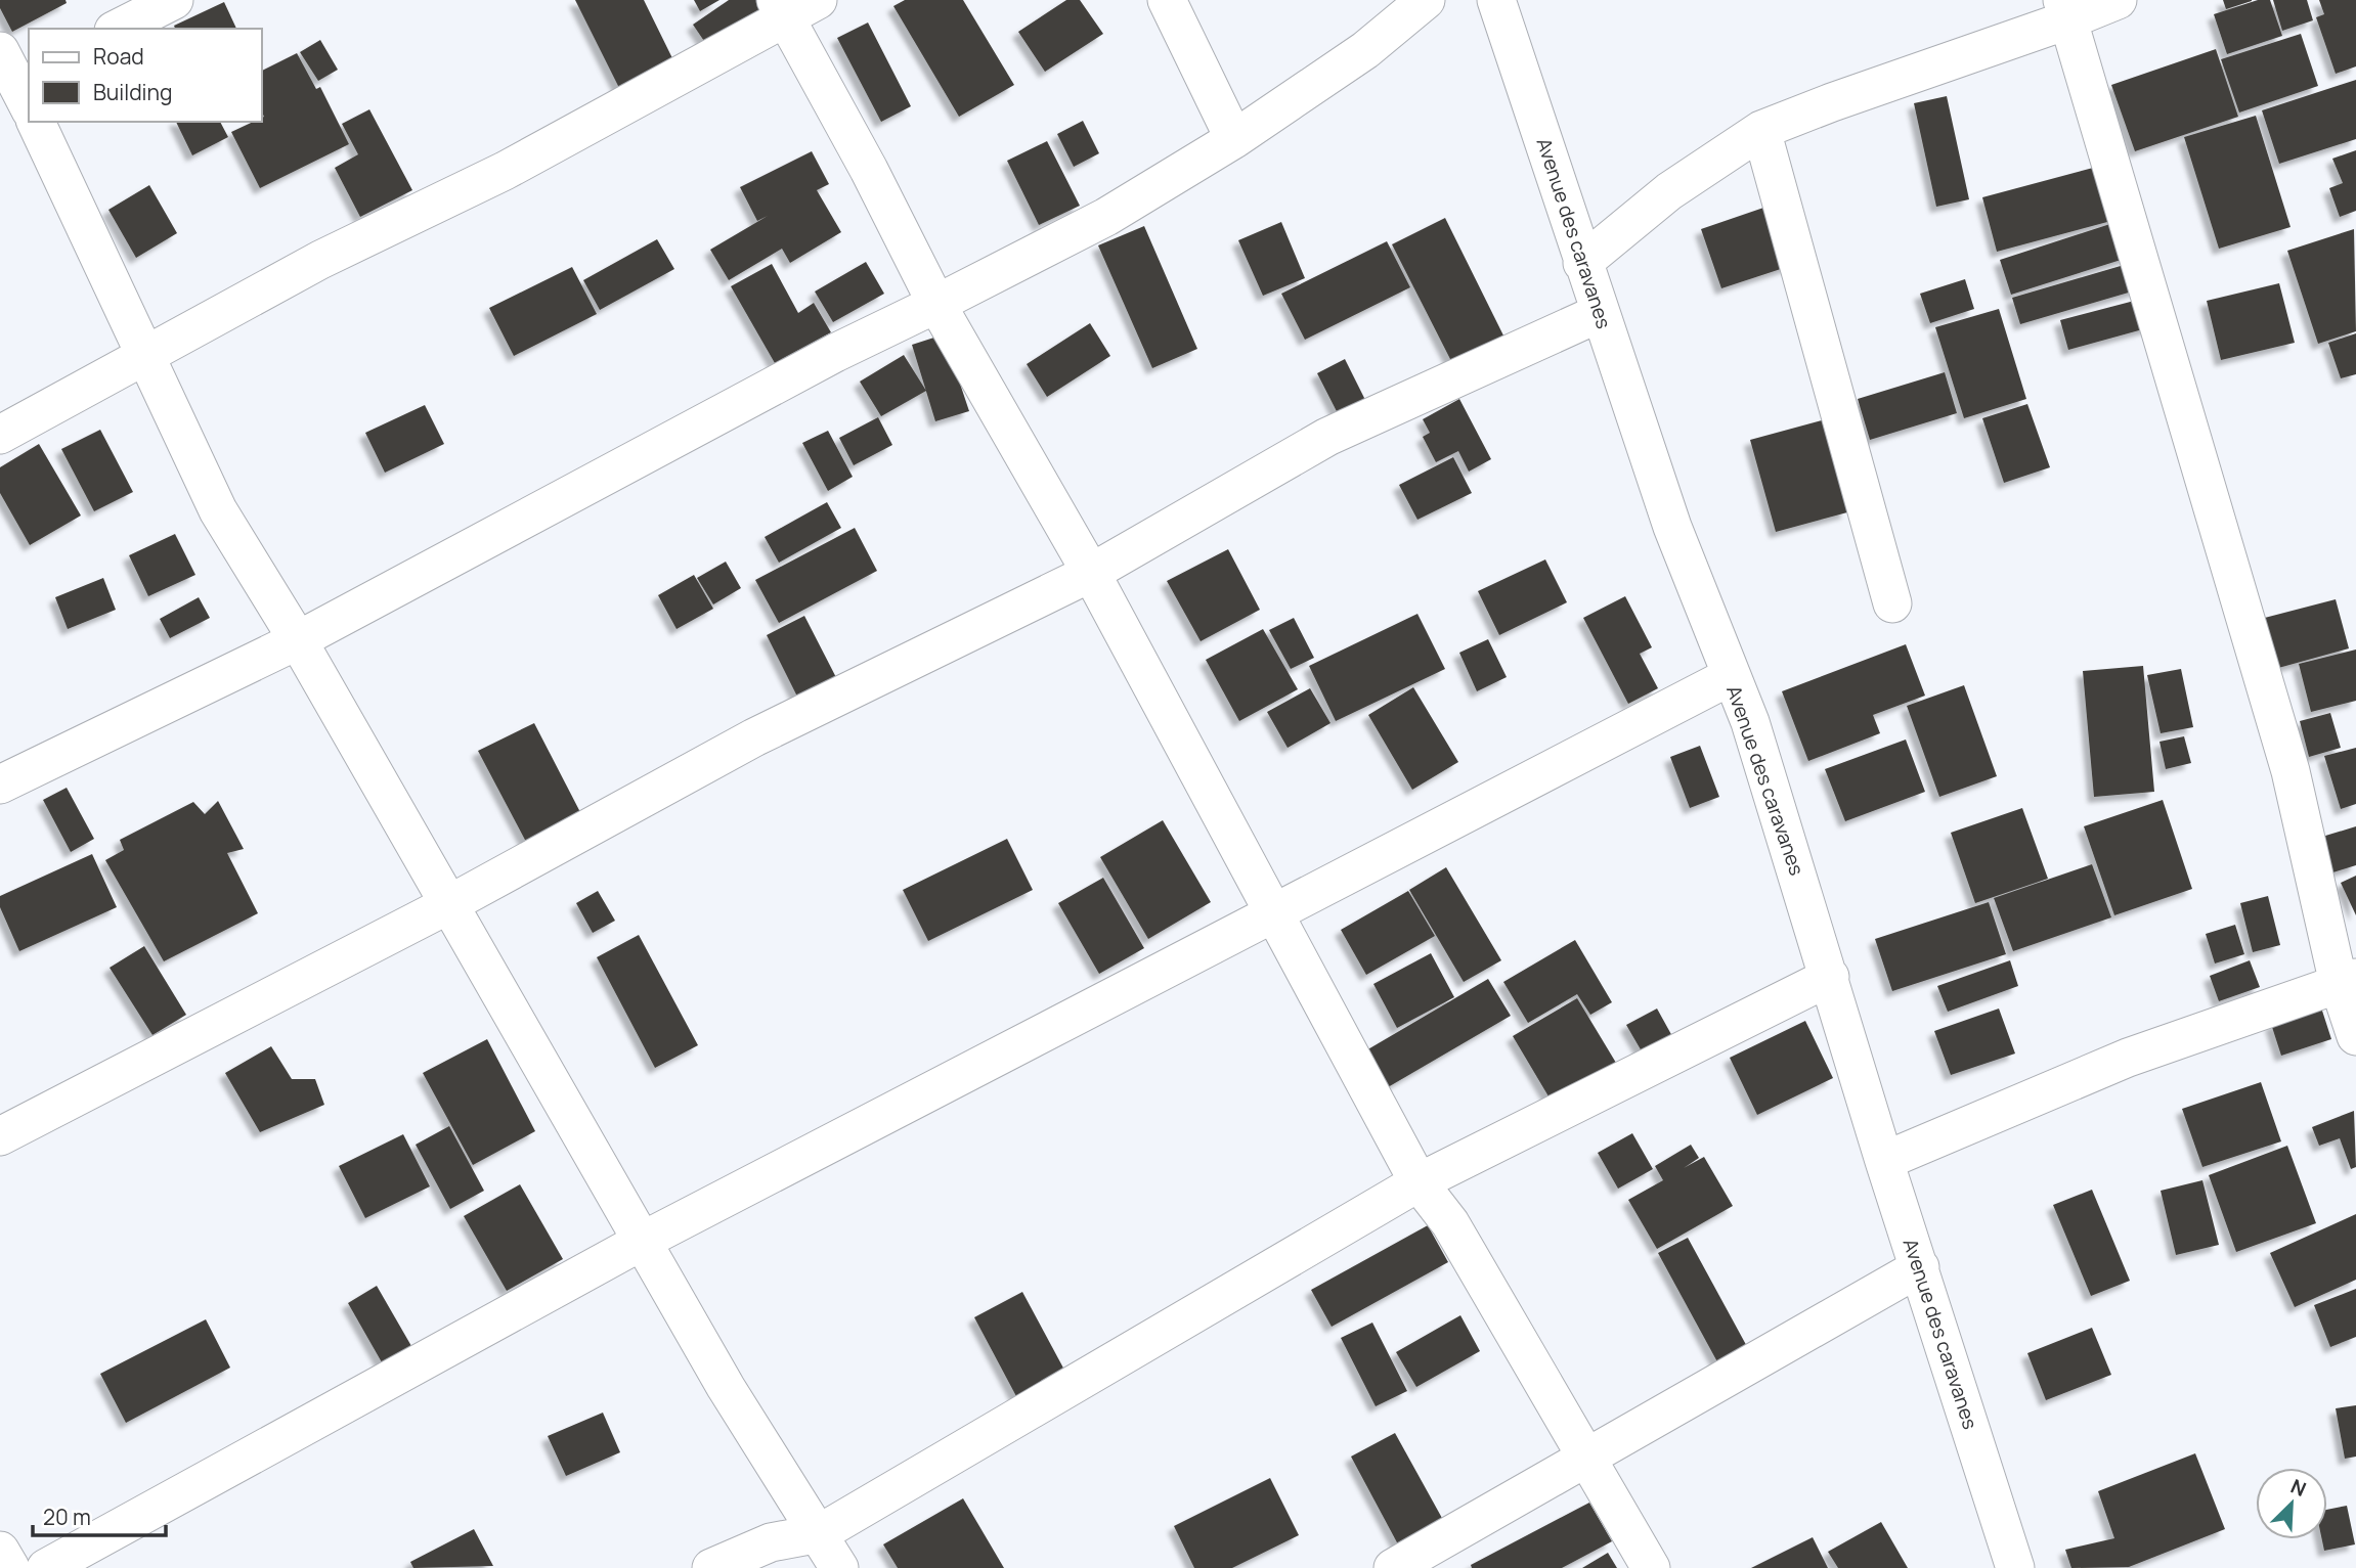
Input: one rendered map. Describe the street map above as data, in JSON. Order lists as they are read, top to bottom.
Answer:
{
  "streets": {
    "street": ["Avenue des caravanes"]
  },
  "legend": ["Road", "Building"],
  "scale_bar": "20 m",
  "north": "top right"
}
